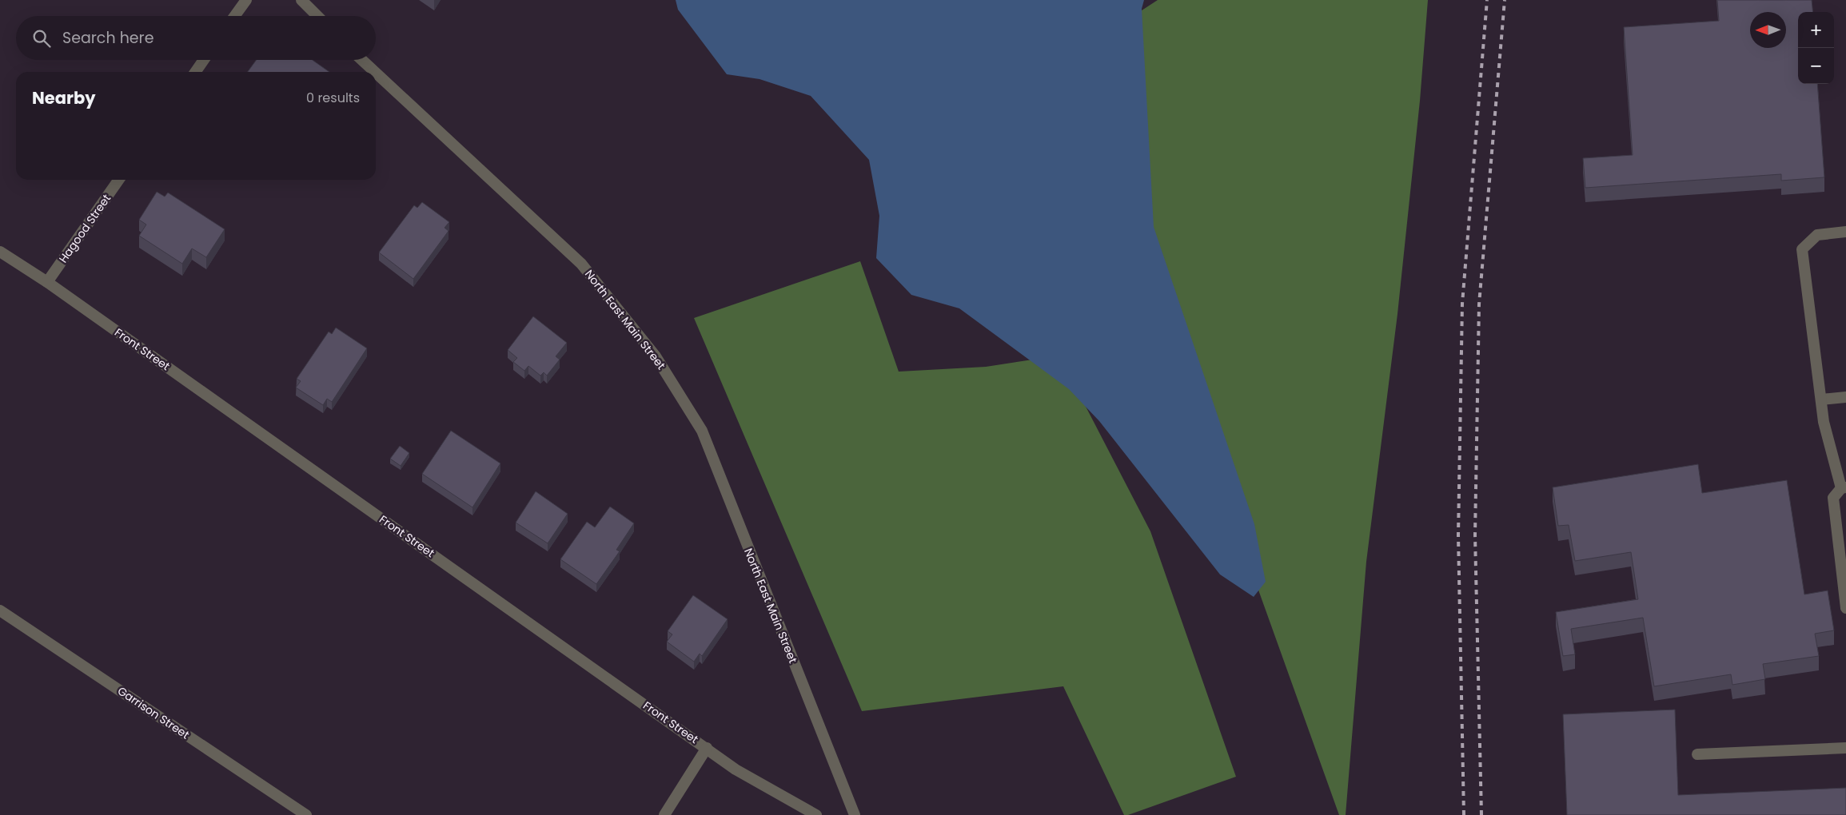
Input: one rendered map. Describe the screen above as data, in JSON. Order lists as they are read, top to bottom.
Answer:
{
  "streets": {
    "street": [
      "Hagood Street",
      "North East Main Street",
      "Front Street",
      "Garrison Street"
    ]
  },
  "crossings": [
    ["Hagood Street", "Front Street"]
  ],
  "north": "left",
  "page": {
    "map_buttons": ["+", "−"],
    "search": "Search here",
    "heading": ["Nearby", "0 results"]
  }
}
